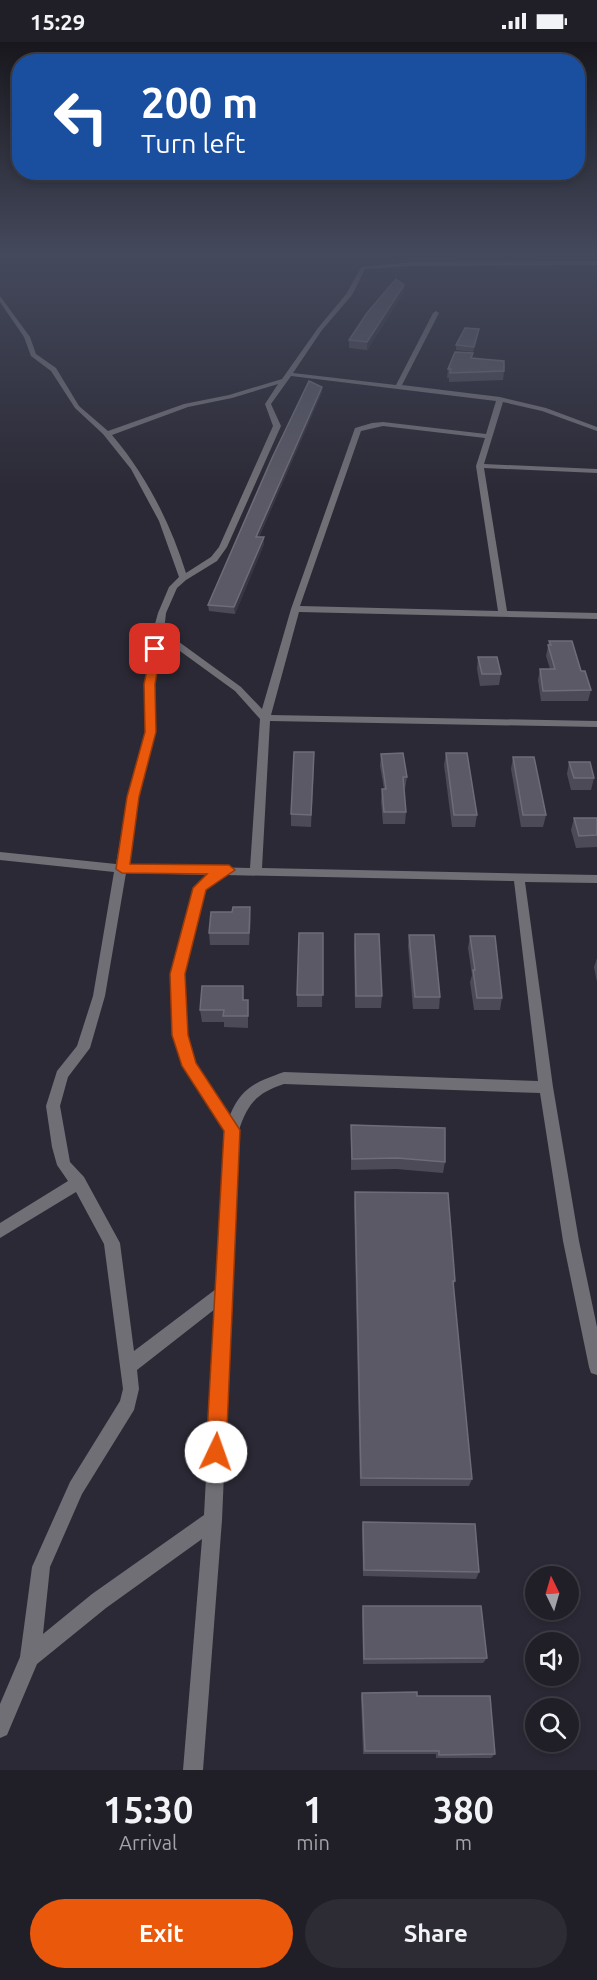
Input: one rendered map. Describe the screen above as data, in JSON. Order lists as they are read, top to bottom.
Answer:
{
  "north": "top",
  "page": {
    "status": "15:29",
    "turn": ["200 m", "Turn left"],
    "eta": [
      "15:30",
      "Arrival",
      "1",
      "min",
      "380",
      "m"
    ],
    "buttons": ["Exit", "Share"]
  }
}
